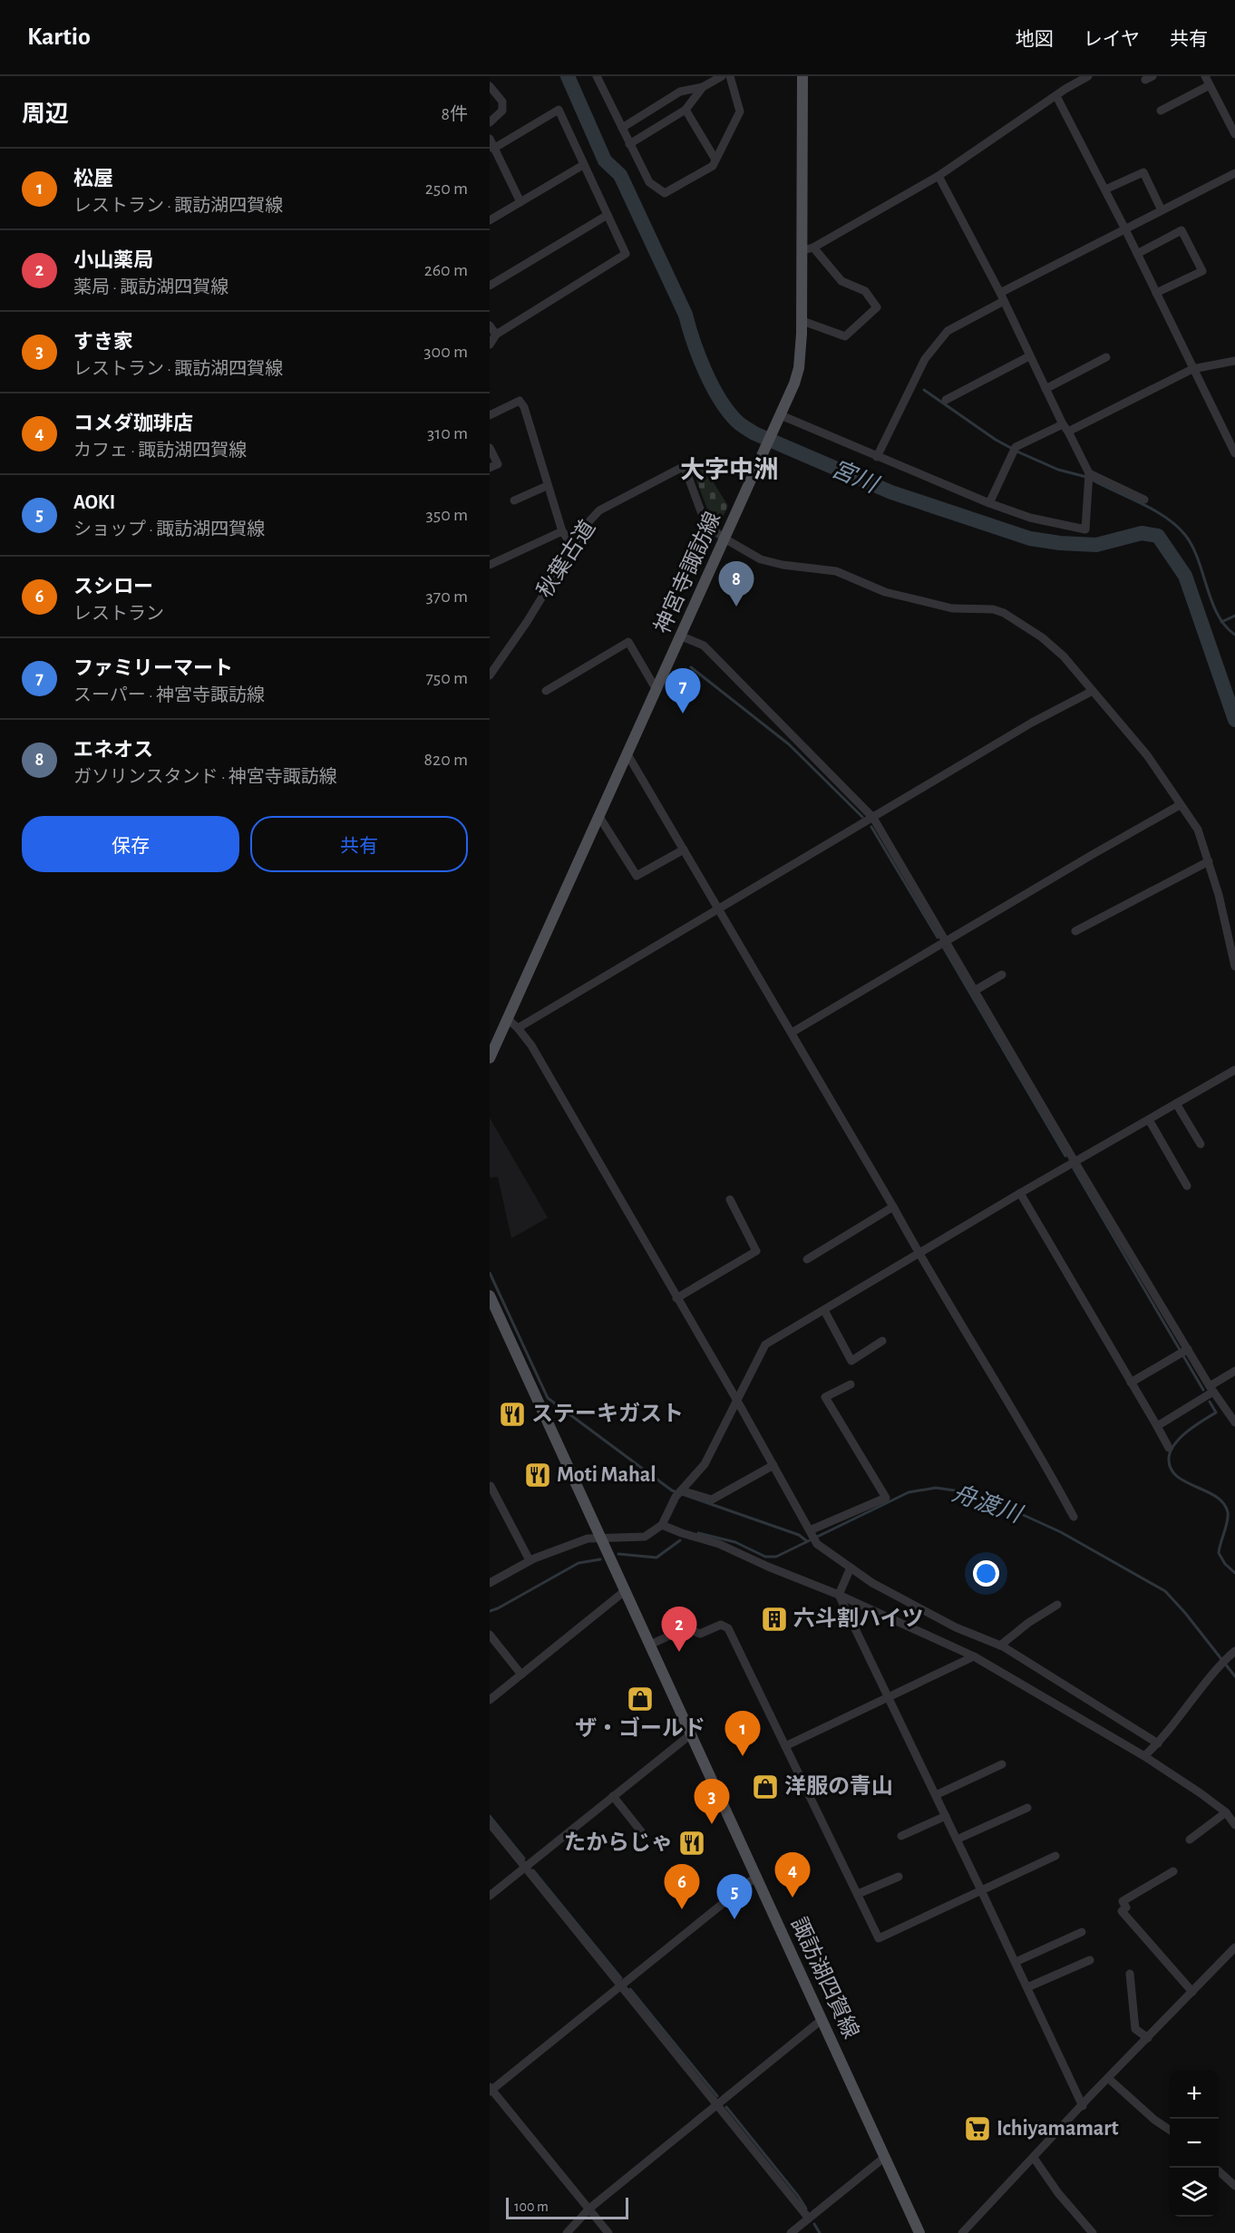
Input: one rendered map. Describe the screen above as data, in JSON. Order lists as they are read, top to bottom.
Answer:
{
  "streets": {
    "main road": ["神宮寺諏訪線", "諏訪湖四賀線"],
    "street": ["秋葉古道"]
  },
  "crossings": [
    ["秋葉古道", "神宮寺諏訪線"]
  ],
  "districts": ["大字中洲"],
  "water": ["宮川", "舟渡川"],
  "places": {
    "restaurant": ["ステーキガスト", "Moti Mahal", "たからじゃ"],
    "building": ["六斗割ハイツ"],
    "shop": ["ザ・ゴールド", "洋服の青山"],
    "supermarket": ["Ichiyamamart"]
  },
  "scale_bar": "100 m",
  "page": {
    "header": "Kartio",
    "nav": ["地図", "レイヤ", "共有"],
    "heading": ["周辺", "8件"],
    "list": [
      {
        "mark": "1",
        "name": "松屋",
        "note": "レストラン · 諏訪湖四賀線",
        "value": "250 m"
      },
      {
        "mark": "2",
        "name": "小山薬局",
        "note": "薬局 · 諏訪湖四賀線",
        "value": "260 m"
      },
      {
        "mark": "3",
        "name": "すき家",
        "note": "レストラン · 諏訪湖四賀線",
        "value": "300 m"
      },
      {
        "mark": "4",
        "name": "コメダ珈琲店",
        "note": "カフェ · 諏訪湖四賀線",
        "value": "310 m"
      },
      {
        "mark": "5",
        "name": "AOKI",
        "note": "ショップ · 諏訪湖四賀線",
        "value": "350 m"
      },
      {
        "mark": "6",
        "name": "スシロー",
        "note": "レストラン",
        "value": "370 m"
      },
      {
        "mark": "7",
        "name": "ファミリーマート",
        "note": "スーパー · 神宮寺諏訪線",
        "value": "750 m"
      },
      {
        "mark": "8",
        "name": "エネオス",
        "note": "ガソリンスタンド · 神宮寺諏訪線",
        "value": "820 m"
      }
    ],
    "pins": [
      "8",
      "7",
      "2",
      "1",
      "3",
      "4",
      "6",
      "5"
    ],
    "buttons": ["保存", "共有"],
    "map_buttons": ["+", "−"],
    "scale": "100 m"
  }
}
